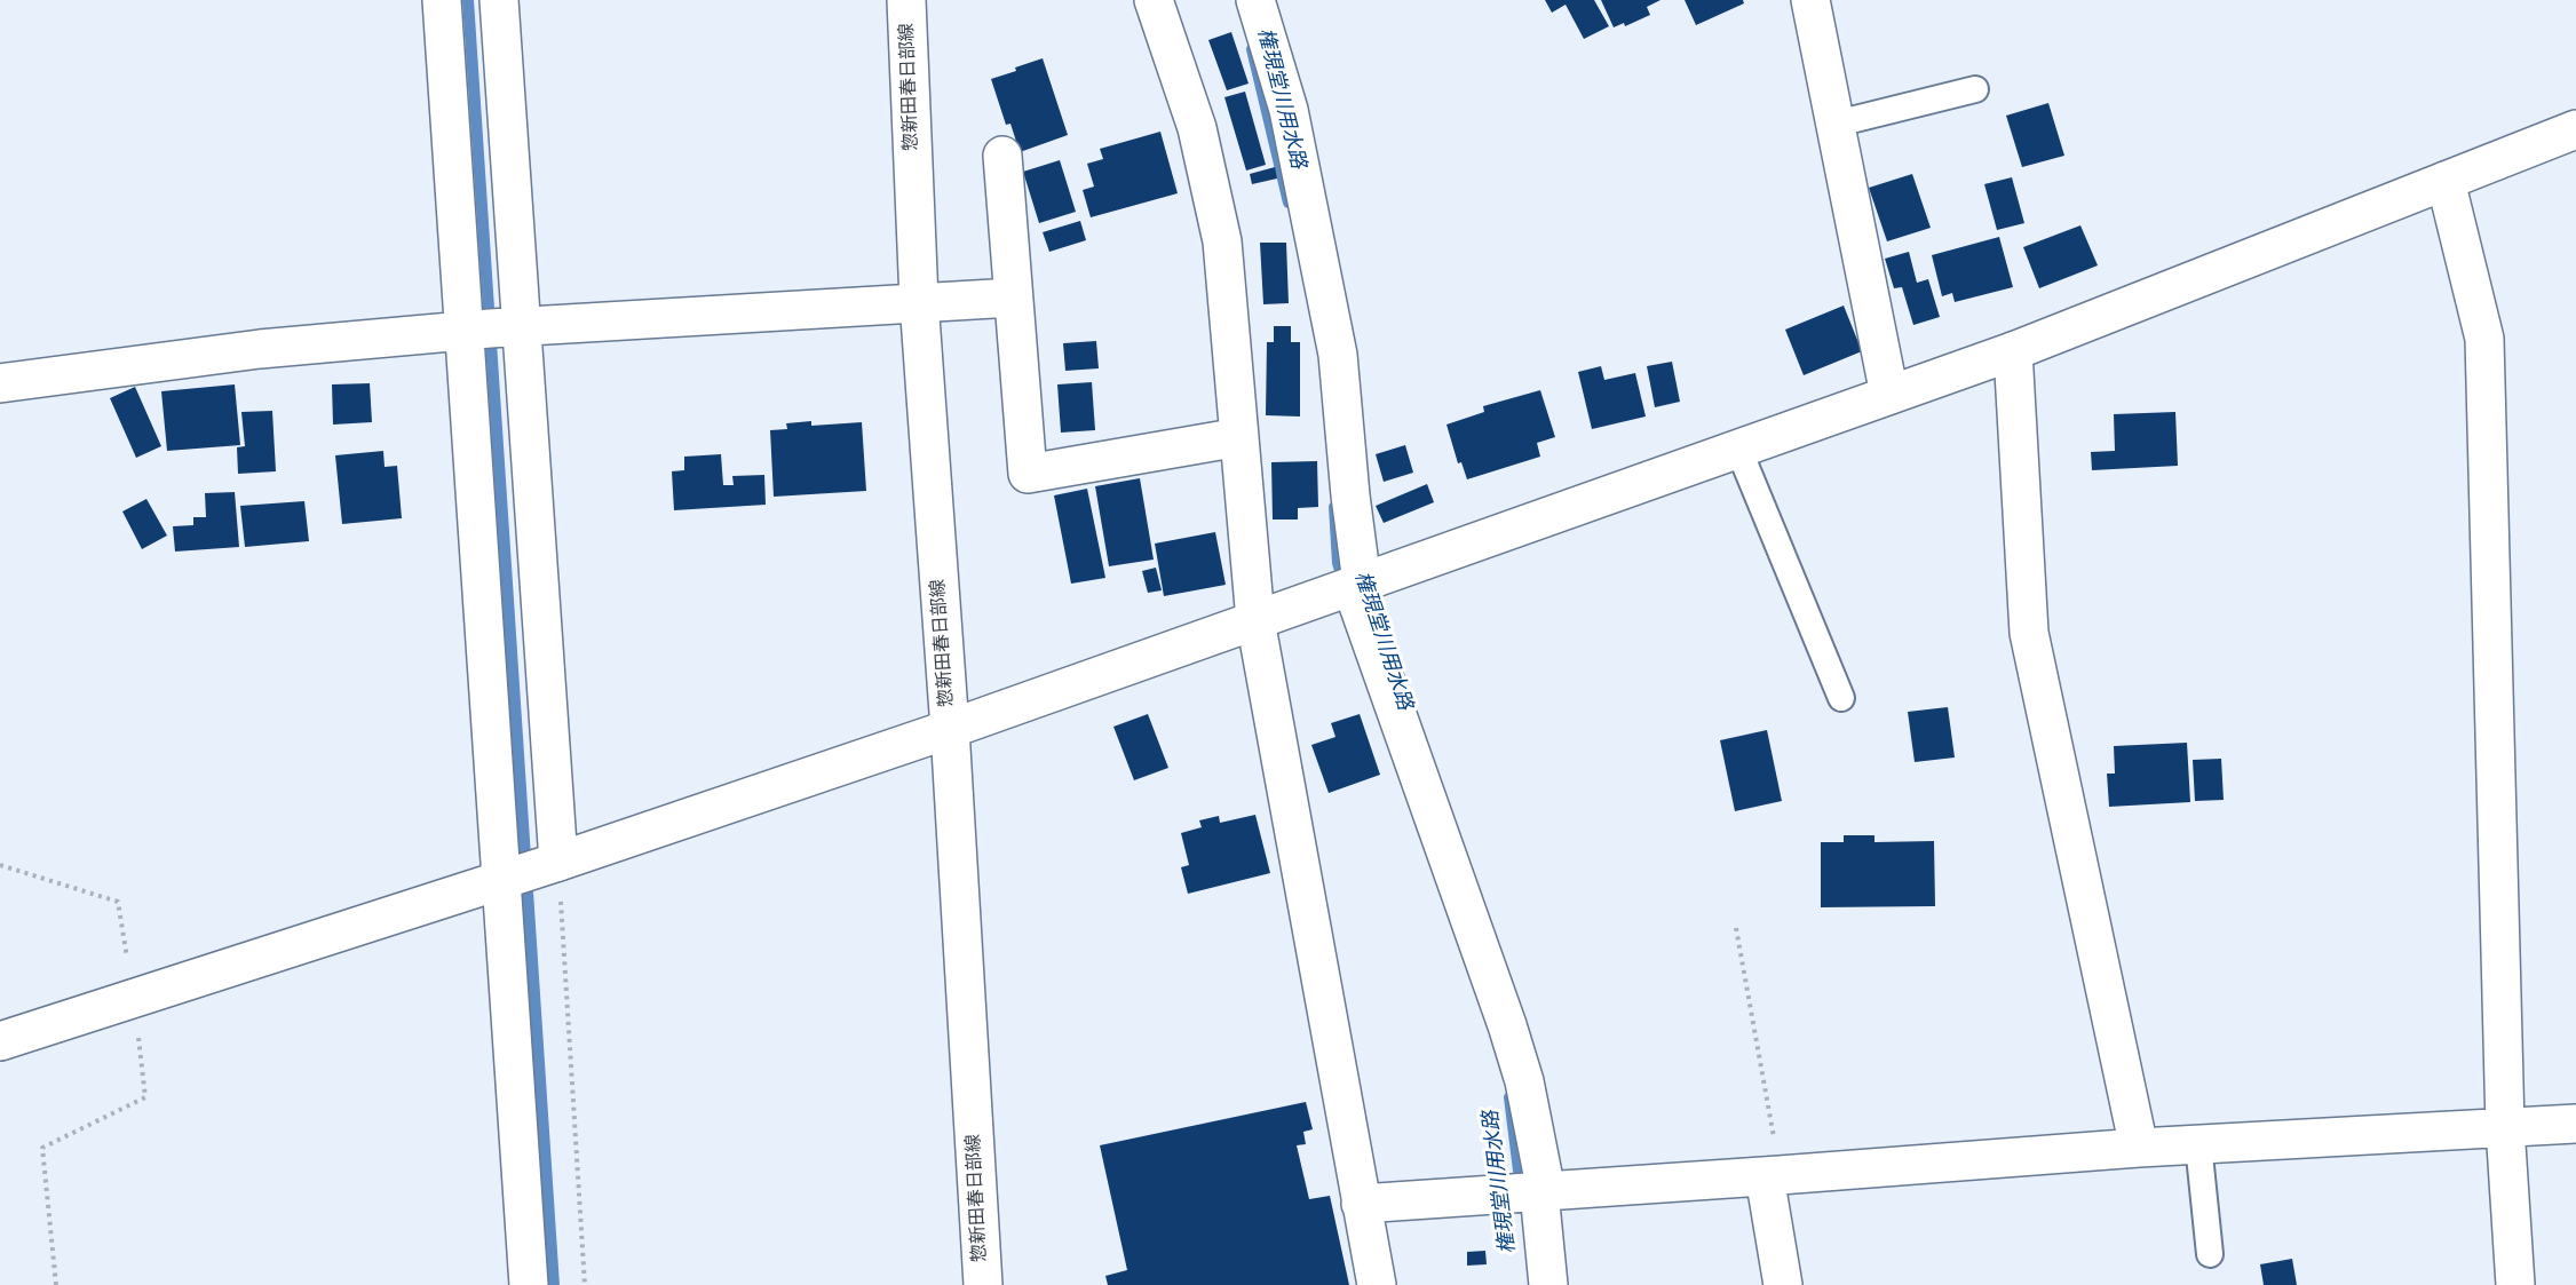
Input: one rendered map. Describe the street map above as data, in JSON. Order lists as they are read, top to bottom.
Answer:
{
  "streets": {
    "street": ["惣新田春日部線"]
  },
  "water": ["権現堂川用水路"]
}
